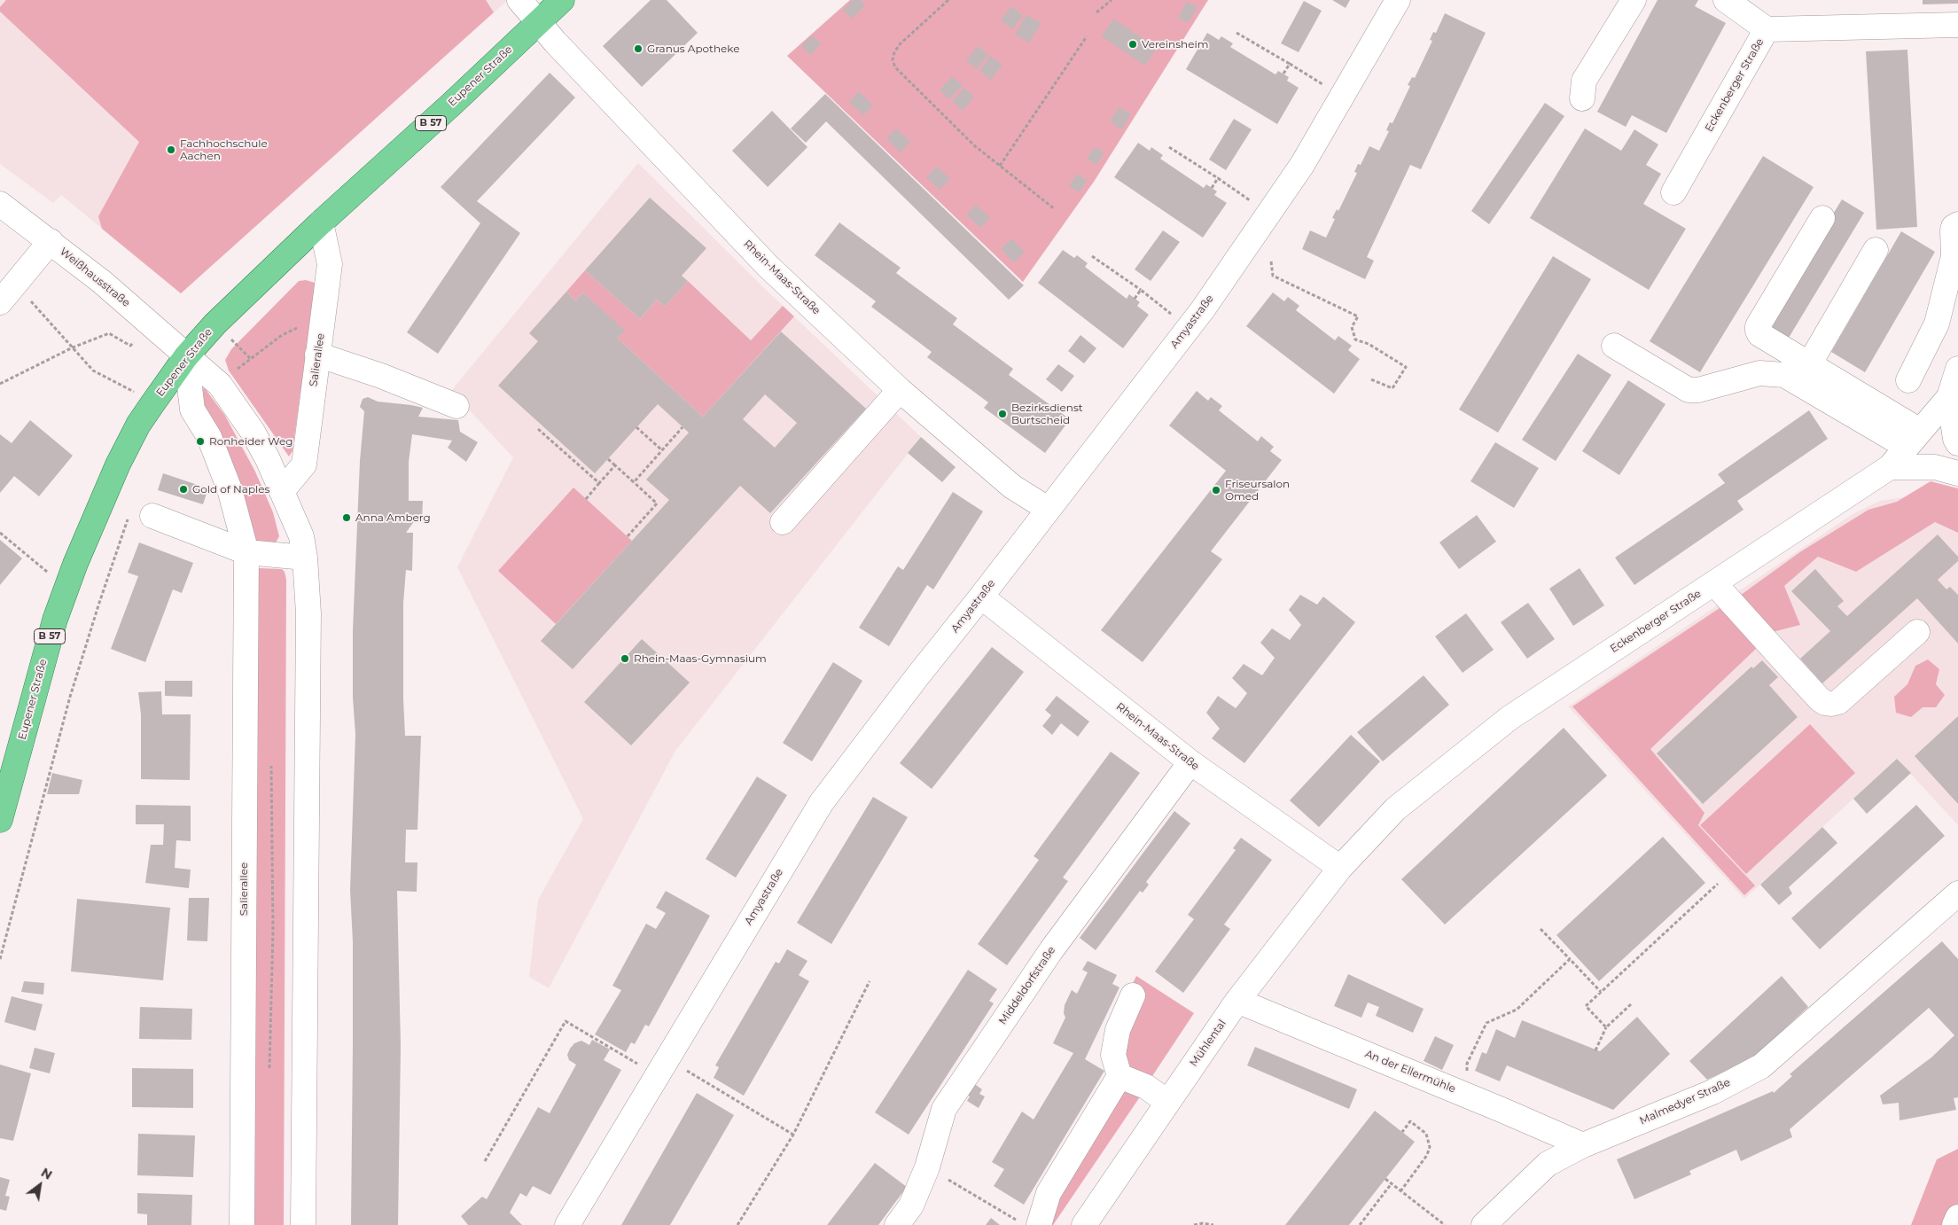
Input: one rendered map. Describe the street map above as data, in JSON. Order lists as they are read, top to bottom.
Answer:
{
  "streets": {
    "main road": ["Eupener Straße", "B 57"],
    "street": [
      "Eckenberger Straße",
      "Weißhausstraße",
      "Rhein-Maas-Straße",
      "Amyastraße",
      "Salierallee",
      "Middeldorfstraße",
      "Mühlental",
      "An der Ellermühle",
      "Malmedyer Straße"
    ]
  },
  "crossings": [
    ["Eupener Straße", "Weißhausstraße"],
    ["Eupener Straße", "Rhein-Maas-Straße"],
    ["Eupener Straße", "Salierallee"],
    ["Eckenberger Straße", "Rhein-Maas-Straße"],
    ["Eckenberger Straße", "Mühlental"],
    ["Weißhausstraße", "Salierallee"],
    ["Rhein-Maas-Straße", "Amyastraße"],
    ["Rhein-Maas-Straße", "Middeldorfstraße"],
    ["Rhein-Maas-Straße", "Mühlental"],
    ["Mühlental", "An der Ellermühle"],
    ["An der Ellermühle", "Malmedyer Straße"]
  ],
  "places": [
    "Vereinsheim",
    "Granus Apotheke",
    "Fachhochschule Aachen",
    "Bezirksdienst Burtscheid",
    "Ronheider Weg",
    "Gold of Naples",
    "Friseursalon Omed",
    "Anna Amberg",
    "Rhein-Maas-Gymnasium"
  ],
  "north": "top right"
}
